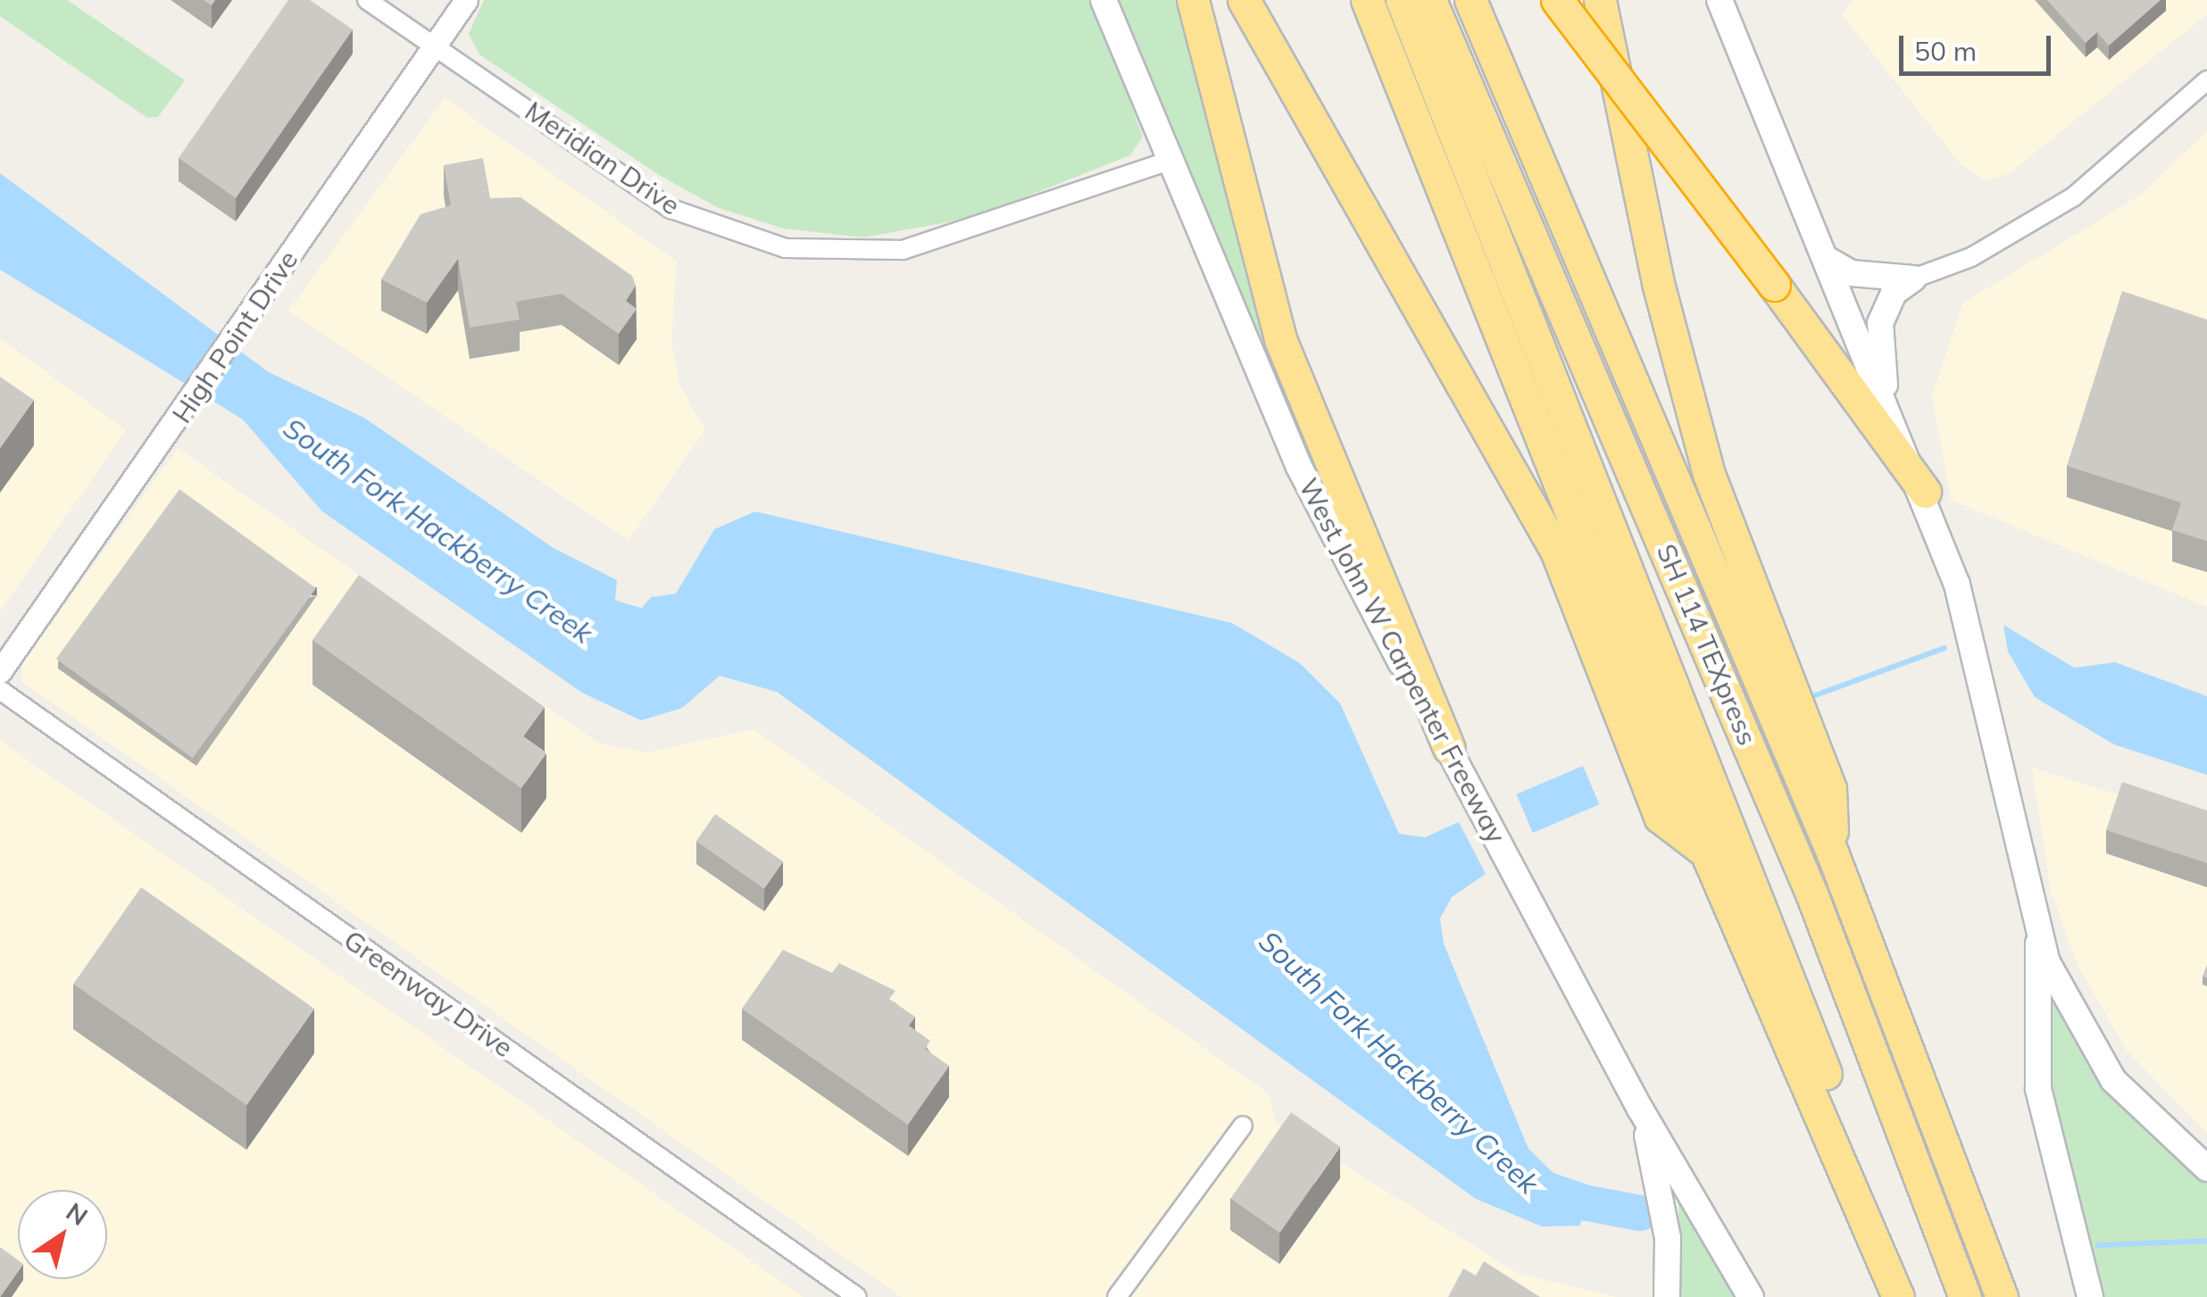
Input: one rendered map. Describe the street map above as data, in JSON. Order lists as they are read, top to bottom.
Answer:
{
  "streets": {
    "highway": ["SH 114 TEXpress"],
    "main road": ["West John W Carpenter Freeway"],
    "street": ["Meridian Drive", "High Point Drive", "Greenway Drive"]
  },
  "crossings": [
    ["Meridian Drive", "High Point Drive"],
    ["Meridian Drive", "West John W Carpenter Freeway"]
  ],
  "water": ["South Fork Hackberry Creek"],
  "scale_bar": "50 m",
  "north": "top right"
}
